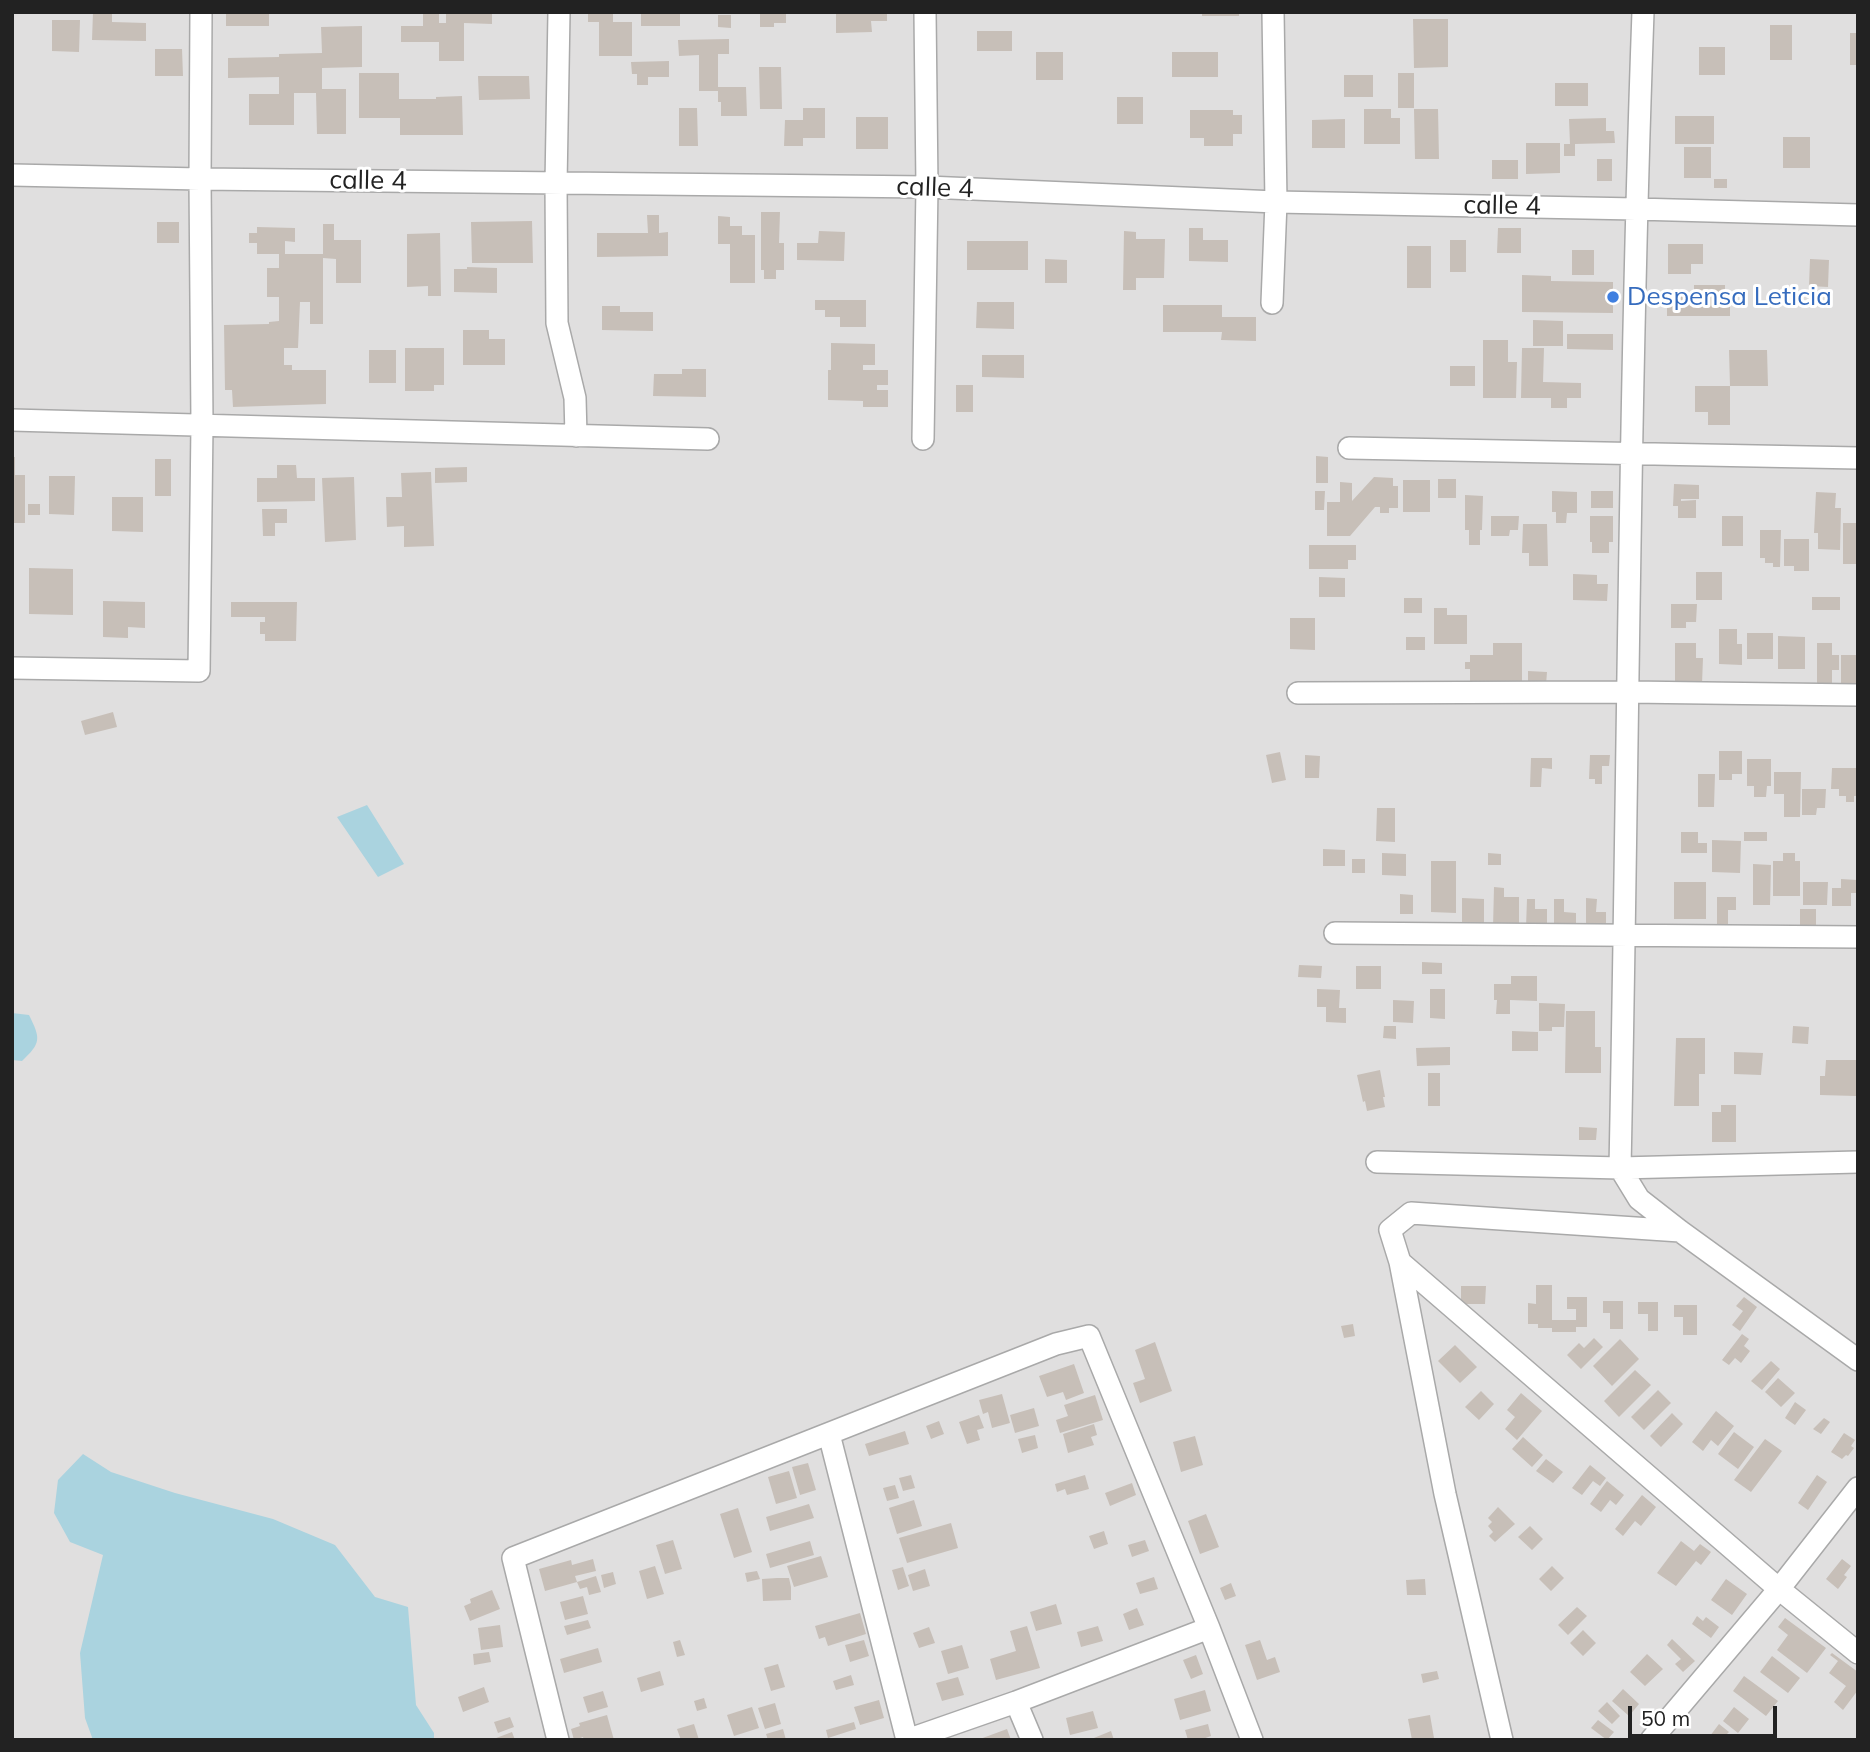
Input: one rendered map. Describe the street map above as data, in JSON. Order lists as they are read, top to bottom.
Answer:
{
  "streets": {
    "street": ["calle 4"]
  },
  "places": ["Despensa Leticia"],
  "scale_bar": "50 m"
}
